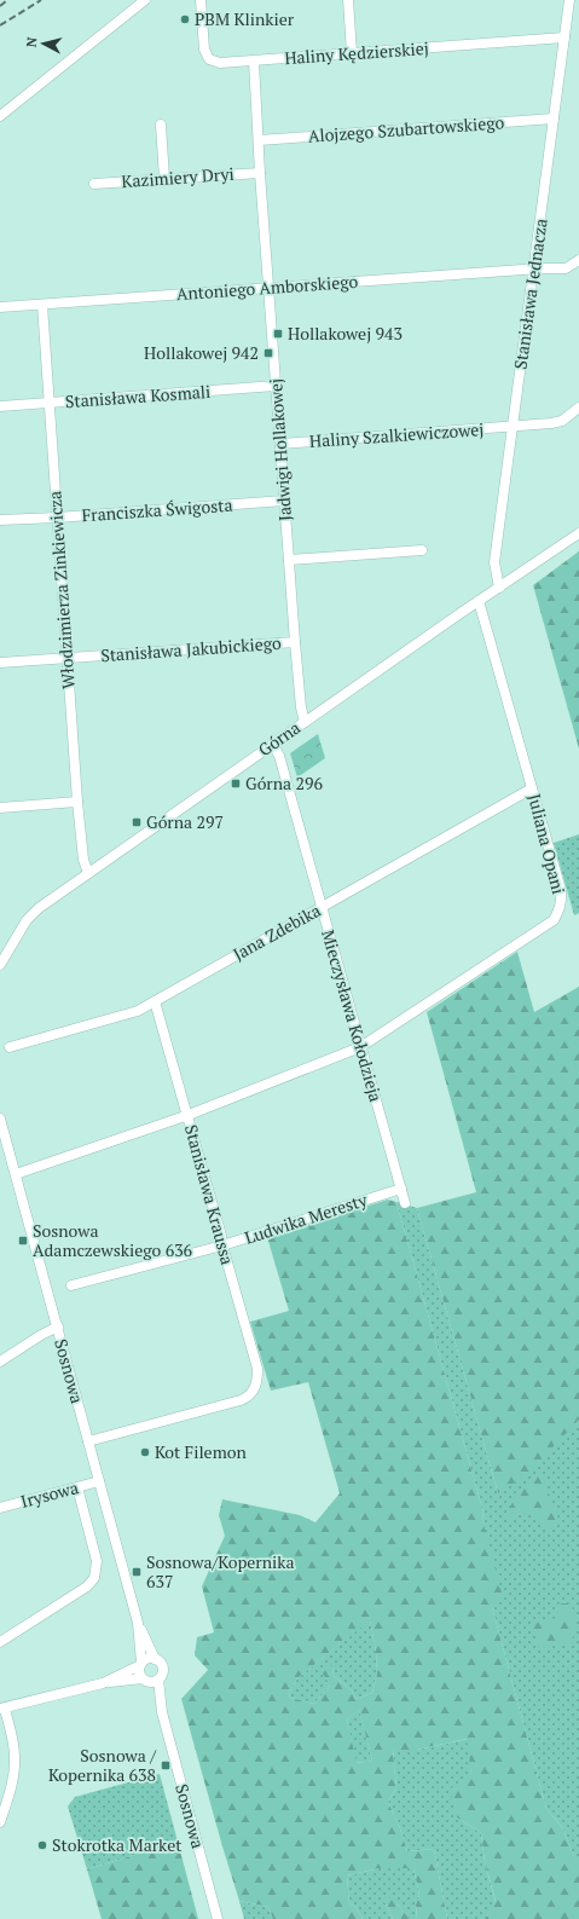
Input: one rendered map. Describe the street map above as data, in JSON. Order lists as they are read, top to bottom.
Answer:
{
  "streets": {
    "street": [
      "Haliny Kędzierskiej",
      "Alojzego Szubartowskiego",
      "Kazimiery Dryi",
      "Antoniego Amborskiego",
      "Stanisława Jednacza",
      "Stanisława Kosmali",
      "Haliny Szalkiewiczowej",
      "Jadwigi Hollakowej",
      "Franciszka Świgosta",
      "Włodzimierza Zinkiewicza",
      "Stanisława Jakubickiego",
      "Górna",
      "Juliana Opani",
      "Jana Zdebika",
      "Mieczysława Kołodzieja",
      "Stanisława Kraussa",
      "Ludwika Meresty",
      "Sosnowa",
      "Irysowa"
    ]
  },
  "crossings": [
    ["Haliny Kędzierskiej", "Stanisława Jednacza"],
    ["Haliny Kędzierskiej", "Jadwigi Hollakowej"],
    ["Alojzego Szubartowskiego", "Stanisława Jednacza"],
    ["Alojzego Szubartowskiego", "Jadwigi Hollakowej"],
    ["Kazimiery Dryi", "Jadwigi Hollakowej"],
    ["Antoniego Amborskiego", "Stanisława Jednacza"],
    ["Antoniego Amborskiego", "Jadwigi Hollakowej"],
    ["Antoniego Amborskiego", "Włodzimierza Zinkiewicza"],
    ["Stanisława Jednacza", "Haliny Szalkiewiczowej"],
    ["Stanisława Jednacza", "Górna"],
    ["Stanisława Kosmali", "Jadwigi Hollakowej"],
    ["Stanisława Kosmali", "Włodzimierza Zinkiewicza"],
    ["Haliny Szalkiewiczowej", "Jadwigi Hollakowej"],
    ["Jadwigi Hollakowej", "Franciszka Świgosta"],
    ["Jadwigi Hollakowej", "Stanisława Jakubickiego"],
    ["Jadwigi Hollakowej", "Górna"],
    ["Franciszka Świgosta", "Włodzimierza Zinkiewicza"],
    ["Włodzimierza Zinkiewicza", "Stanisława Jakubickiego"],
    ["Włodzimierza Zinkiewicza", "Górna"],
    ["Górna", "Juliana Opani"],
    ["Górna", "Mieczysława Kołodzieja"],
    ["Juliana Opani", "Jana Zdebika"],
    ["Juliana Opani", "Mieczysława Kołodzieja"],
    ["Jana Zdebika", "Mieczysława Kołodzieja"],
    ["Jana Zdebika", "Stanisława Kraussa"],
    ["Mieczysława Kołodzieja", "Ludwika Meresty"],
    ["Stanisława Kraussa", "Ludwika Meresty"],
    ["Stanisława Kraussa", "Sosnowa"],
    ["Sosnowa", "Irysowa"]
  ],
  "places": {
    "other": ["PBM Klinkier", "Kot Filemon", "Stokrotka Market"],
    "transit": [
      "Hollakowej 943",
      "Hollakowej 942",
      "Górna 296",
      "Górna 297",
      "Sosnowa Adamczewskiego 636",
      "Sosnowa/Kopernika 637",
      "Sosnowa / Kopernika 638"
    ]
  },
  "north": "left"
}
